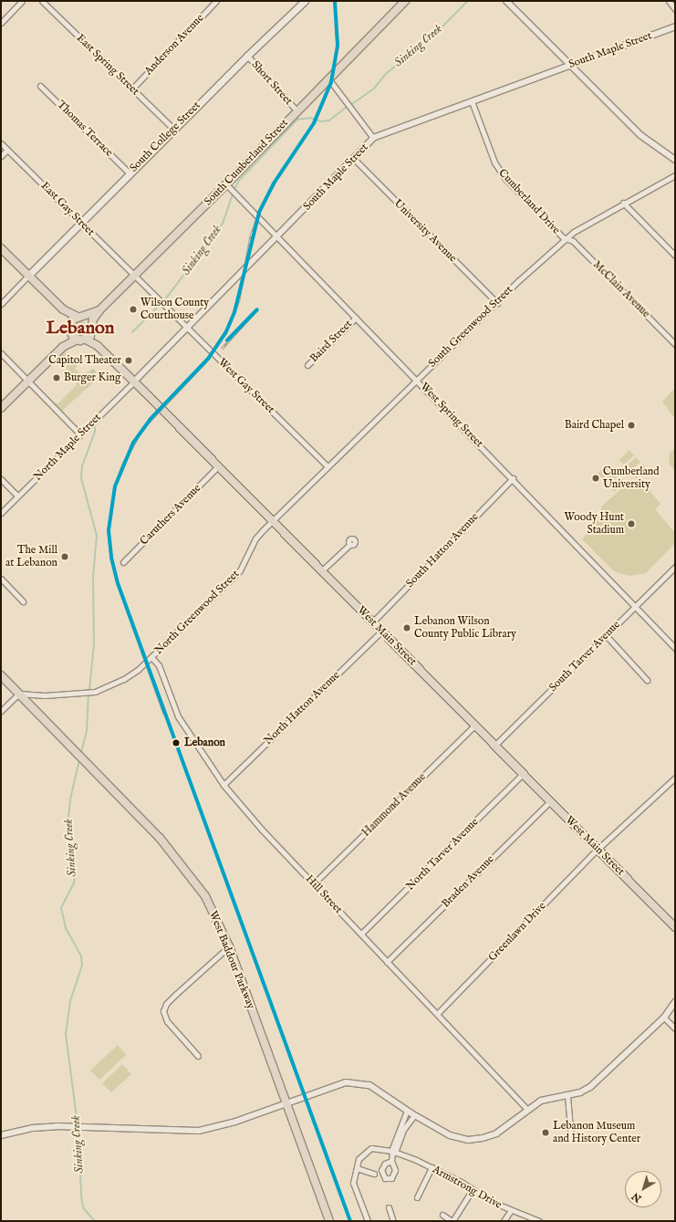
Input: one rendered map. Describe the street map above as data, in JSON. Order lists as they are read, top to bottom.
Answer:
{
  "streets": {
    "main road": [
      "South College Street",
      "South Cumberland Street",
      "West Main Street",
      "West Baddour Parkway"
    ],
    "street": [
      "Anderson Avenue",
      "South Maple Street",
      "East Spring Street",
      "Short Street",
      "Thomas Terrace",
      "Cumberland Drive",
      "East Gay Street",
      "University Avenue",
      "McClain Avenue",
      "South Greenwood Street",
      "Baird Street",
      "West Gay Street",
      "West Spring Street",
      "North Maple Street",
      "Caruthers Avenue",
      "South Hatton Avenue",
      "North Greenwood Street",
      "South Tarver Avenue",
      "North Hatton Avenue",
      "Hammond Avenue",
      "North Tarver Avenue",
      "Braden Avenue",
      "Hill Street",
      "Greenlawn Drive",
      "Armstrong Drive"
    ]
  },
  "crossings": [
    ["Anderson Avenue", "East Spring Street"],
    ["South Maple Street", "Cumberland Drive"],
    ["South Maple Street", "University Avenue"],
    ["South Maple Street", "West Gay Street"],
    ["South Maple Street", "West Spring Street"],
    ["South Maple Street", "North Maple Street"],
    ["South Maple Street", "West Main Street"],
    ["East Spring Street", "South College Street"],
    ["Short Street", "South College Street"],
    ["Short Street", "South Cumberland Street"],
    ["Thomas Terrace", "South College Street"],
    ["South College Street", "East Gay Street"],
    ["South Cumberland Street", "East Gay Street"],
    ["South Cumberland Street", "West Gay Street"],
    ["South Cumberland Street", "West Spring Street"],
    ["South Cumberland Street", "West Main Street"],
    ["Cumberland Drive", "McClain Avenue"],
    ["Cumberland Drive", "South Greenwood Street"],
    ["East Gay Street", "West Gay Street"],
    ["University Avenue", "South Greenwood Street"],
    ["McClain Avenue", "South Greenwood Street"],
    ["South Greenwood Street", "West Gay Street"],
    ["South Greenwood Street", "West Spring Street"],
    ["South Greenwood Street", "North Greenwood Street"],
    ["South Greenwood Street", "West Main Street"],
    ["Baird Street", "West Spring Street"],
    ["West Spring Street", "South Hatton Avenue"],
    ["West Spring Street", "South Tarver Avenue"],
    ["North Maple Street", "West Main Street"],
    ["Caruthers Avenue", "West Main Street"],
    ["South Hatton Avenue", "West Main Street"],
    ["North Greenwood Street", "West Main Street"],
    ["North Greenwood Street", "Hill Street"],
    ["North Greenwood Street", "West Baddour Parkway"],
    ["West Main Street", "South Tarver Avenue"],
    ["West Main Street", "North Hatton Avenue"],
    ["West Main Street", "Hammond Avenue"],
    ["West Main Street", "North Tarver Avenue"],
    ["West Main Street", "Braden Avenue"],
    ["West Main Street", "Greenlawn Drive"],
    ["North Hatton Avenue", "Hill Street"],
    ["Hammond Avenue", "Hill Street"],
    ["North Tarver Avenue", "Hill Street"],
    ["Braden Avenue", "Hill Street"],
    ["Hill Street", "Greenlawn Drive"]
  ],
  "districts": ["Lebanon"],
  "water": ["Sinking Creek"],
  "places": [
    "Wilson County Courthouse",
    "Capitol Theater",
    "Burger King",
    "Baird Chapel",
    "Cumberland University",
    "Woody Hunt Stadium",
    "The Mill at Lebanon",
    "Lebanon Wilson County Public Library",
    "Lebanon",
    "Lebanon Museum and History Center"
  ],
  "north": "bottom left"
}
